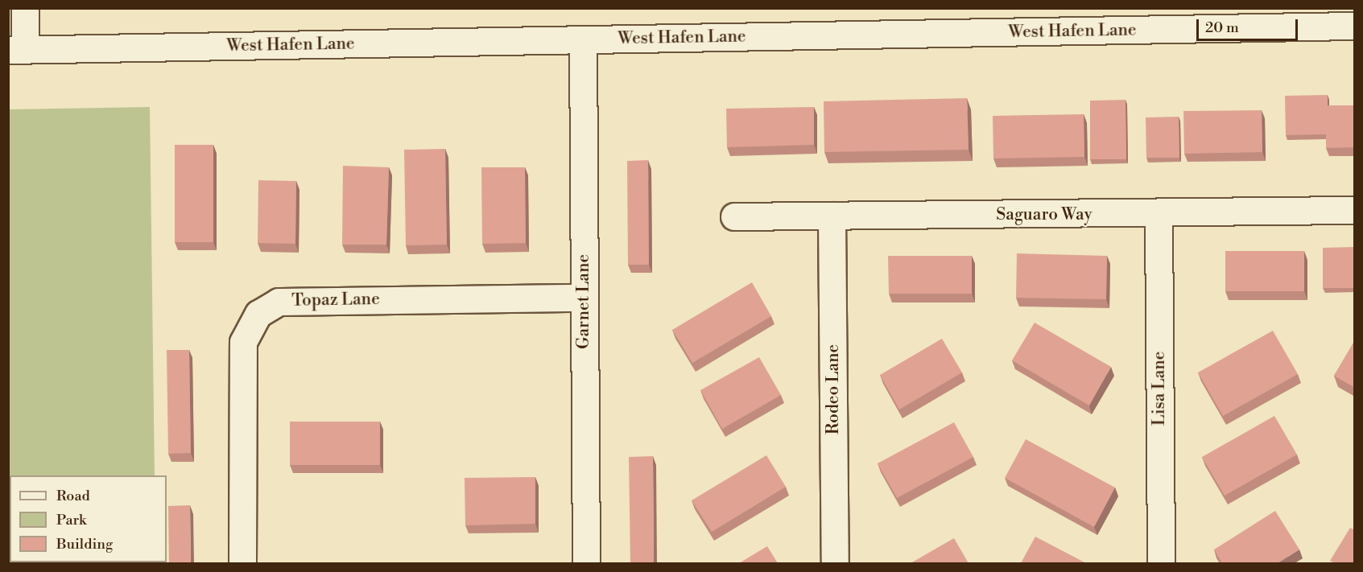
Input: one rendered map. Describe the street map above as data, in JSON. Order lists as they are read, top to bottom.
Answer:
{
  "streets": {
    "street": [
      "West Hafen Lane",
      "Saguaro Way",
      "Topaz Lane",
      "Garnet Lane",
      "Lisa Lane",
      "Rodeo Lane"
    ]
  },
  "crossings": [
    ["West Hafen Lane", "Garnet Lane"],
    ["Saguaro Way", "Lisa Lane"],
    ["Saguaro Way", "Rodeo Lane"],
    ["Topaz Lane", "Garnet Lane"]
  ],
  "legend": ["Road", "Park", "Building"],
  "scale_bar": "20 m"
}
